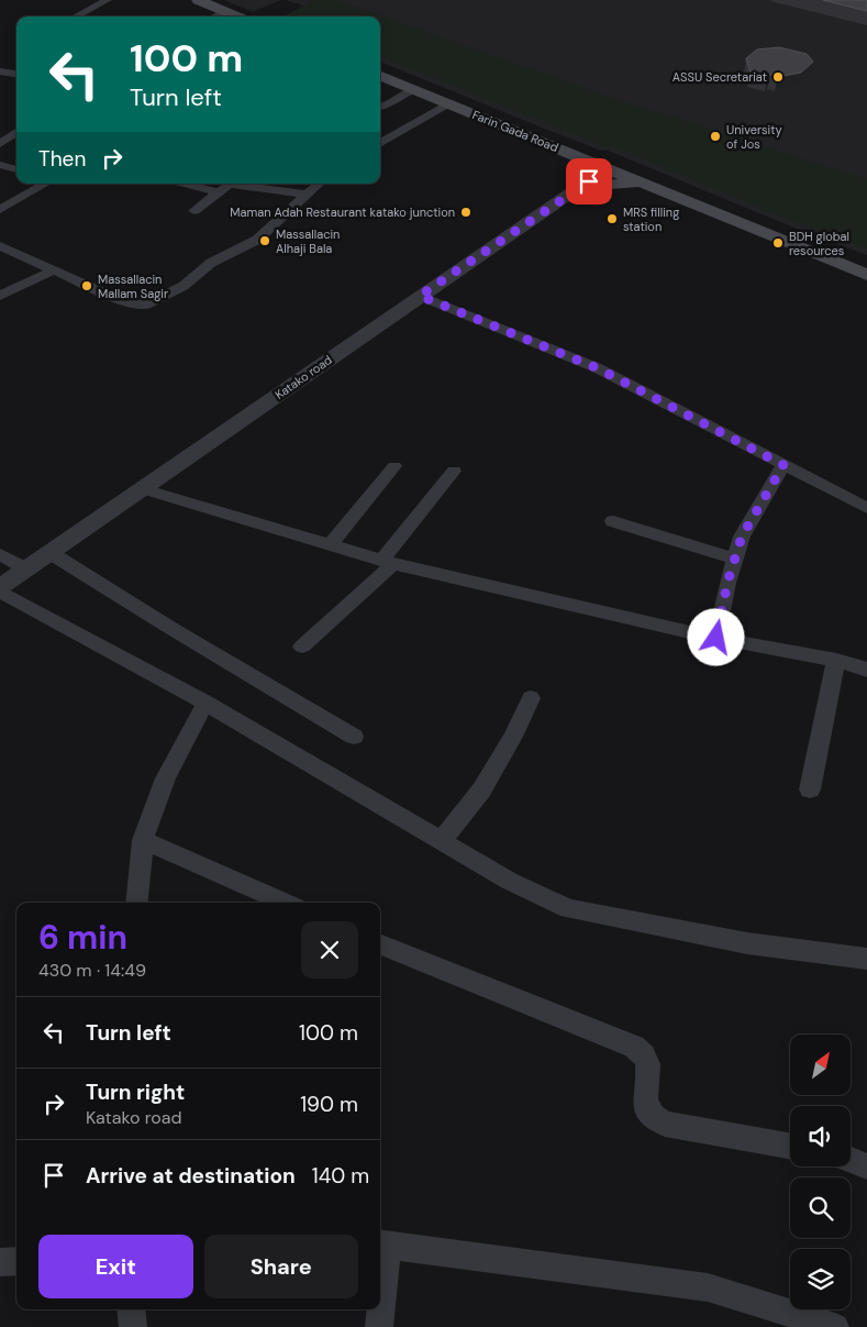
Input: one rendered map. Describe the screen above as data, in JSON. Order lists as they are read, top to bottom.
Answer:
{
  "streets": {
    "main road": ["Farin Gada Road"],
    "street": ["Katako road"]
  },
  "crossings": [
    ["Farin Gada Road", "Katako road"]
  ],
  "places": [
    "ASSU Secretariat",
    "University of Jos",
    "Maman Adah Restaurant katako junction",
    "MRS filling station",
    "Massallacin Alhaji Bala",
    "BDH global resources",
    "Massallacin Mallam Sagir"
  ],
  "north": "top right",
  "page": {
    "turn": ["100 m", "Turn left"],
    "then": "Then",
    "heading": ["6 min", "430 m · 14:49"],
    "list": [
      {
        "name": "Turn left",
        "value": "100 m"
      },
      {
        "name": "Turn right",
        "note": "Katako road",
        "value": "190 m"
      },
      {
        "name": "Arrive at destination",
        "value": "140 m"
      }
    ],
    "buttons": ["Exit", "Share"]
  }
}
